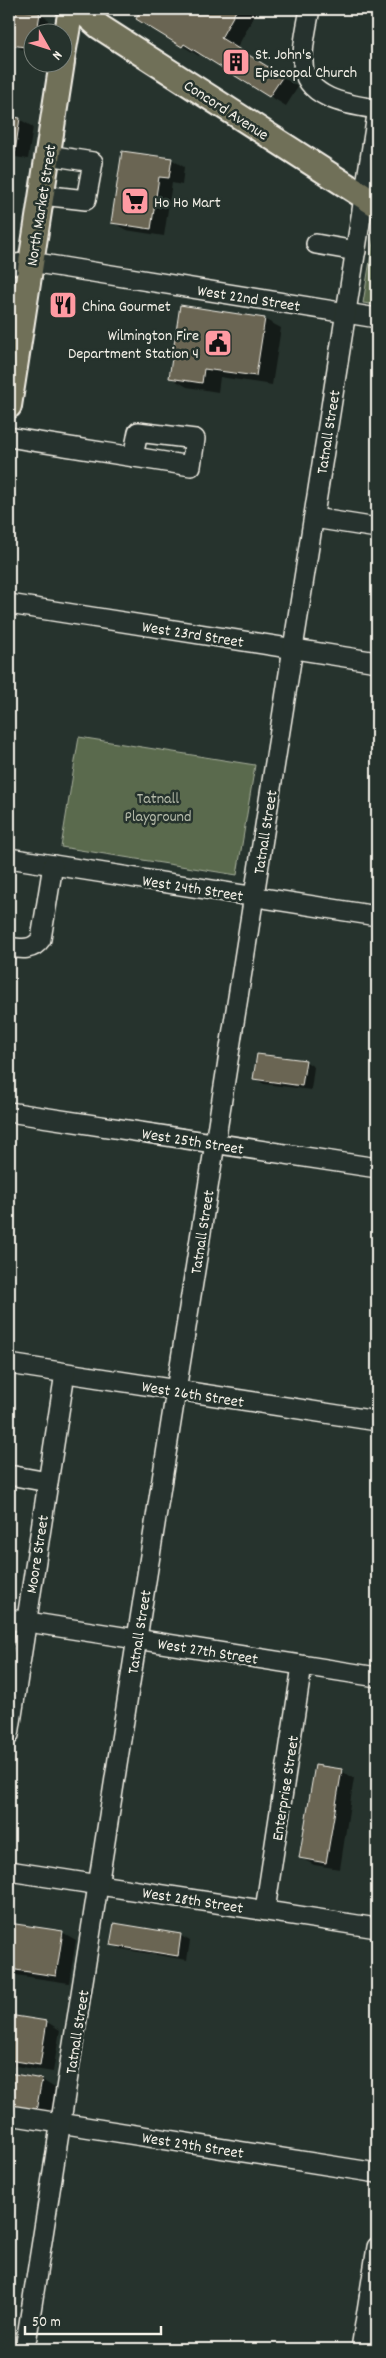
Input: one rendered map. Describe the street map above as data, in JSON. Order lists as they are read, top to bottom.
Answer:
{
  "streets": {
    "main road": ["Concord Avenue", "North Market Street"],
    "street": [
      "West 22nd Street",
      "Tatnall Street",
      "West 23rd Street",
      "West 24th Street",
      "West 25th Street",
      "West 26th Street",
      "Moore Street",
      "West 27th Street",
      "Enterprise Street",
      "West 28th Street",
      "West 29th Street"
    ]
  },
  "crossings": [
    ["Concord Avenue", "Tatnall Street"],
    ["North Market Street", "West 22nd Street"],
    ["West 22nd Street", "Tatnall Street"],
    ["Tatnall Street", "West 23rd Street"],
    ["Tatnall Street", "West 24th Street"],
    ["Tatnall Street", "West 25th Street"],
    ["Tatnall Street", "West 26th Street"],
    ["Tatnall Street", "West 27th Street"],
    ["Tatnall Street", "West 28th Street"],
    ["Tatnall Street", "West 29th Street"],
    ["West 26th Street", "Moore Street"],
    ["Moore Street", "West 27th Street"],
    ["West 27th Street", "Enterprise Street"],
    ["Enterprise Street", "West 28th Street"]
  ],
  "parks": ["Tatnall Playground"],
  "places": {
    "building": ["St. John's Episcopal Church"],
    "supermarket": ["Ho Ho Mart"],
    "restaurant": ["China Gourmet"],
    "public building": ["Wilmington Fire Department Station 4"]
  },
  "scale_bar": "50 m",
  "north": "bottom right"
}
